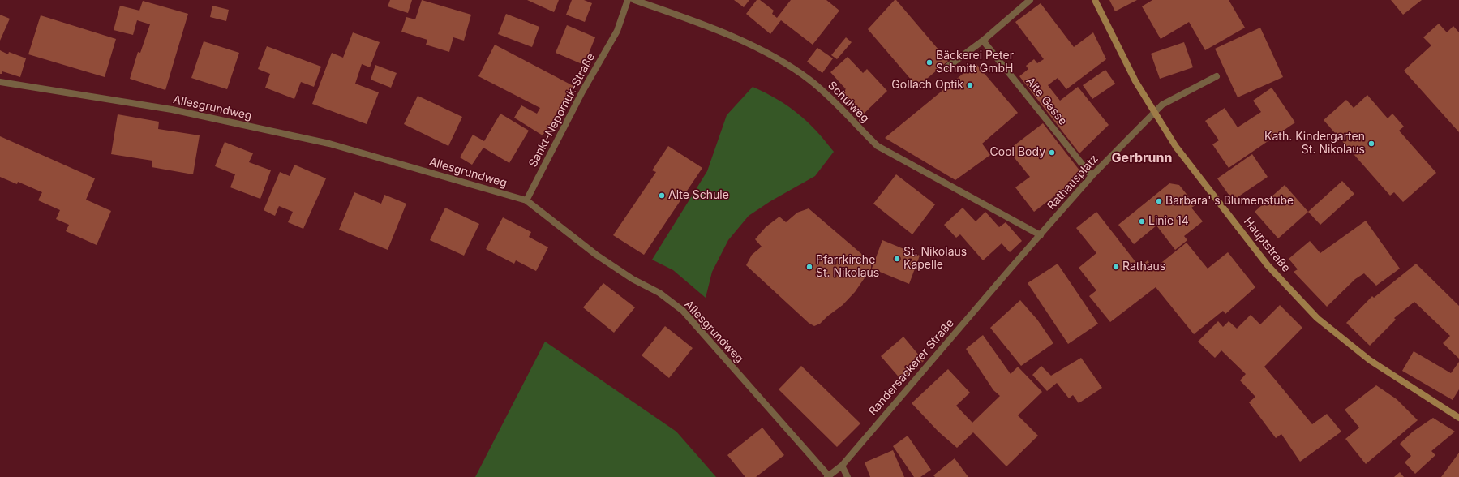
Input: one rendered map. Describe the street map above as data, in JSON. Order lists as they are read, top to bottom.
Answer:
{
  "streets": {
    "street": [
      "Alte Gasse",
      "Schulweg",
      "Allesgrundweg",
      "Sankt-Nepomuk-Straße",
      "Rathausplatz",
      "Hauptstraße",
      "Randersackerer Straße"
    ]
  },
  "crossings": [
    ["Alte Gasse", "Rathausplatz"],
    ["Schulweg", "Rathausplatz"],
    ["Allesgrundweg", "Sankt-Nepomuk-Straße"],
    ["Allesgrundweg", "Randersackerer Straße"],
    ["Rathausplatz", "Hauptstraße"],
    ["Rathausplatz", "Randersackerer Straße"]
  ],
  "districts": ["Gerbrunn"],
  "places": [
    "Bäckerei Peter Schmitt GmbH",
    "Gollach Optik",
    "Kath. Kindergarten St. Nikolaus",
    "Cool Body",
    "Alte Schule",
    "Barbara' s Blumenstube",
    "Linie 14",
    "St. Nikolaus Kapelle",
    "Pfarrkirche St. Nikolaus",
    "Rathaus"
  ]
}
